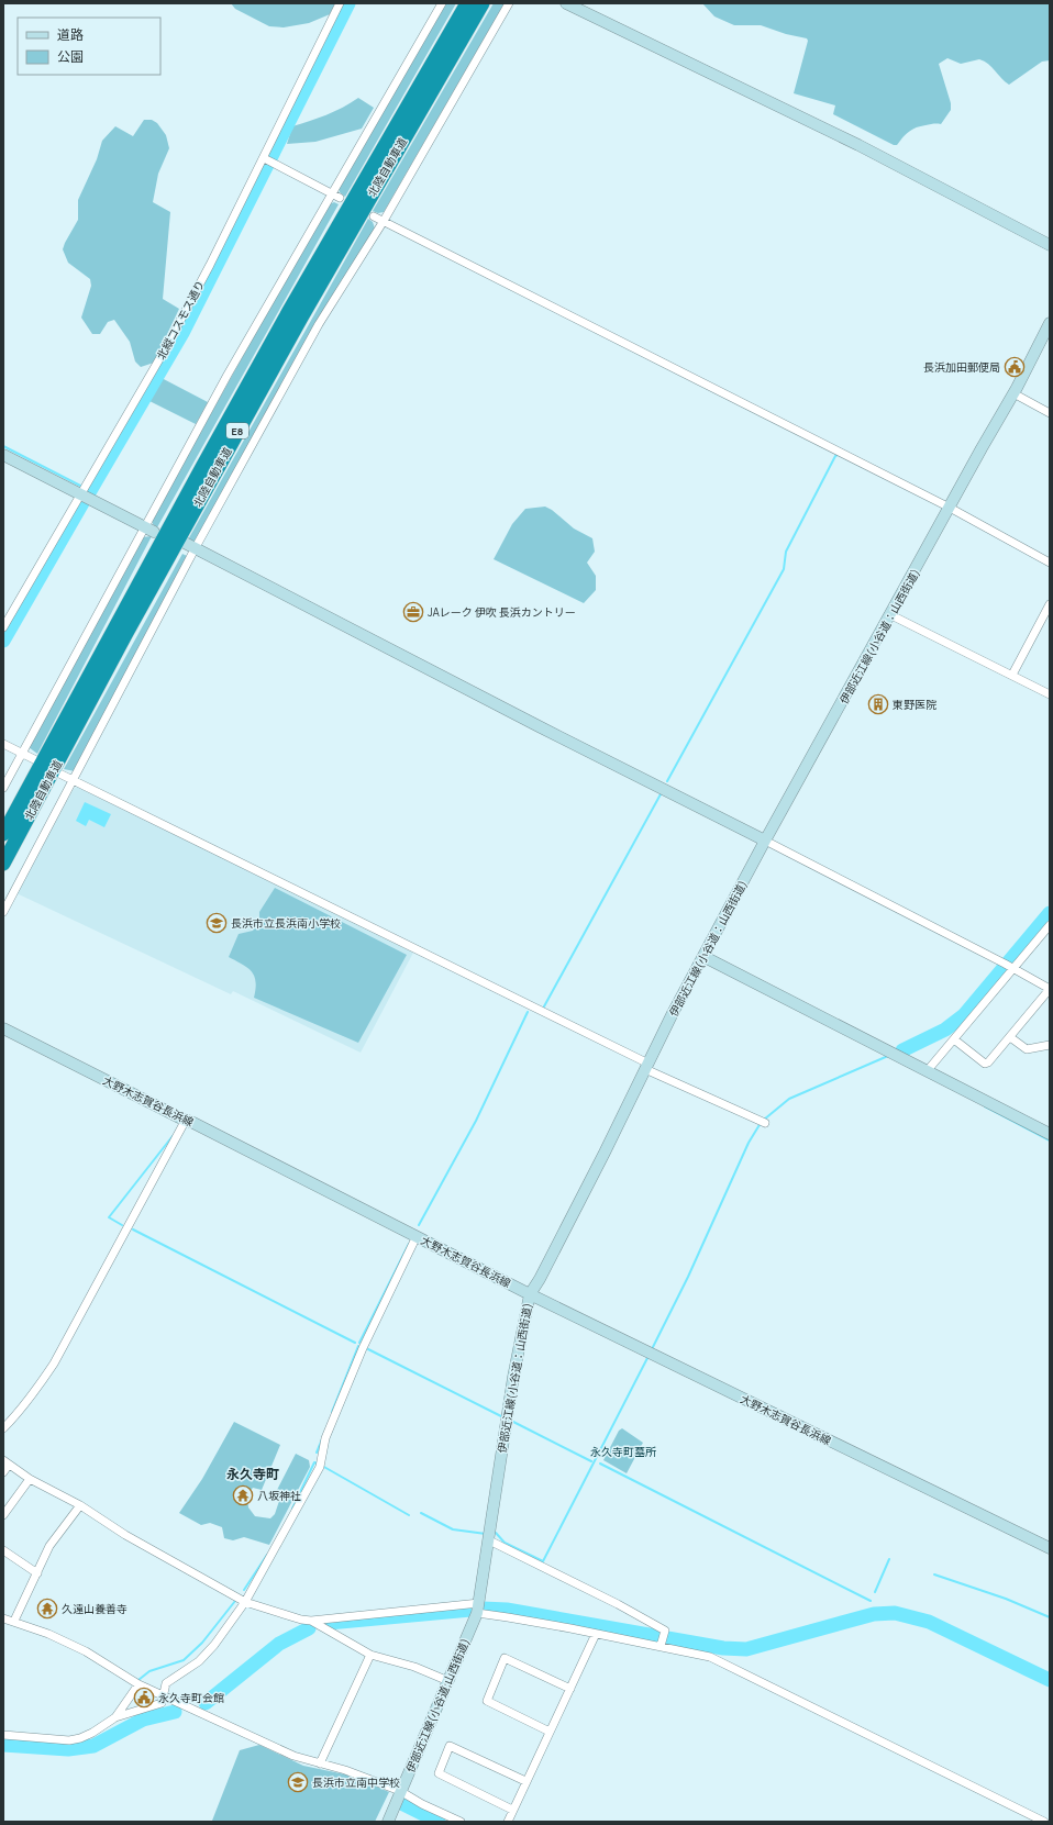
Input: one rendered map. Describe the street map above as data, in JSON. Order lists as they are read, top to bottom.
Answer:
{
  "streets": {
    "highway": ["北陸自動車道", "E8"],
    "main road": ["伊部近江線(小谷道：山西街道)", "大野木志賀谷長浜線", "伊部近江線(小谷道;山西街道)"],
    "street": ["北縦コスモス通り"]
  },
  "crossings": [
    ["伊部近江線(小谷道：山西街道)", "大野木志賀谷長浜線"],
    ["伊部近江線(小谷道：山西街道)", "伊部近江線(小谷道;山西街道)"]
  ],
  "districts": ["永久寺町"],
  "parks": ["永久寺町墓所"],
  "places": {
    "public building": ["長浜加田郵便局", "永久寺町会館"],
    "office": ["JAレーク 伊吹 長浜カントリー"],
    "building": ["東野医院"],
    "school or university": ["長浜市立長浜南小学校", "長浜市立南中学校"],
    "temple": ["八坂神社", "久遠山養善寺"]
  },
  "legend": ["道路", "公園"]
}
